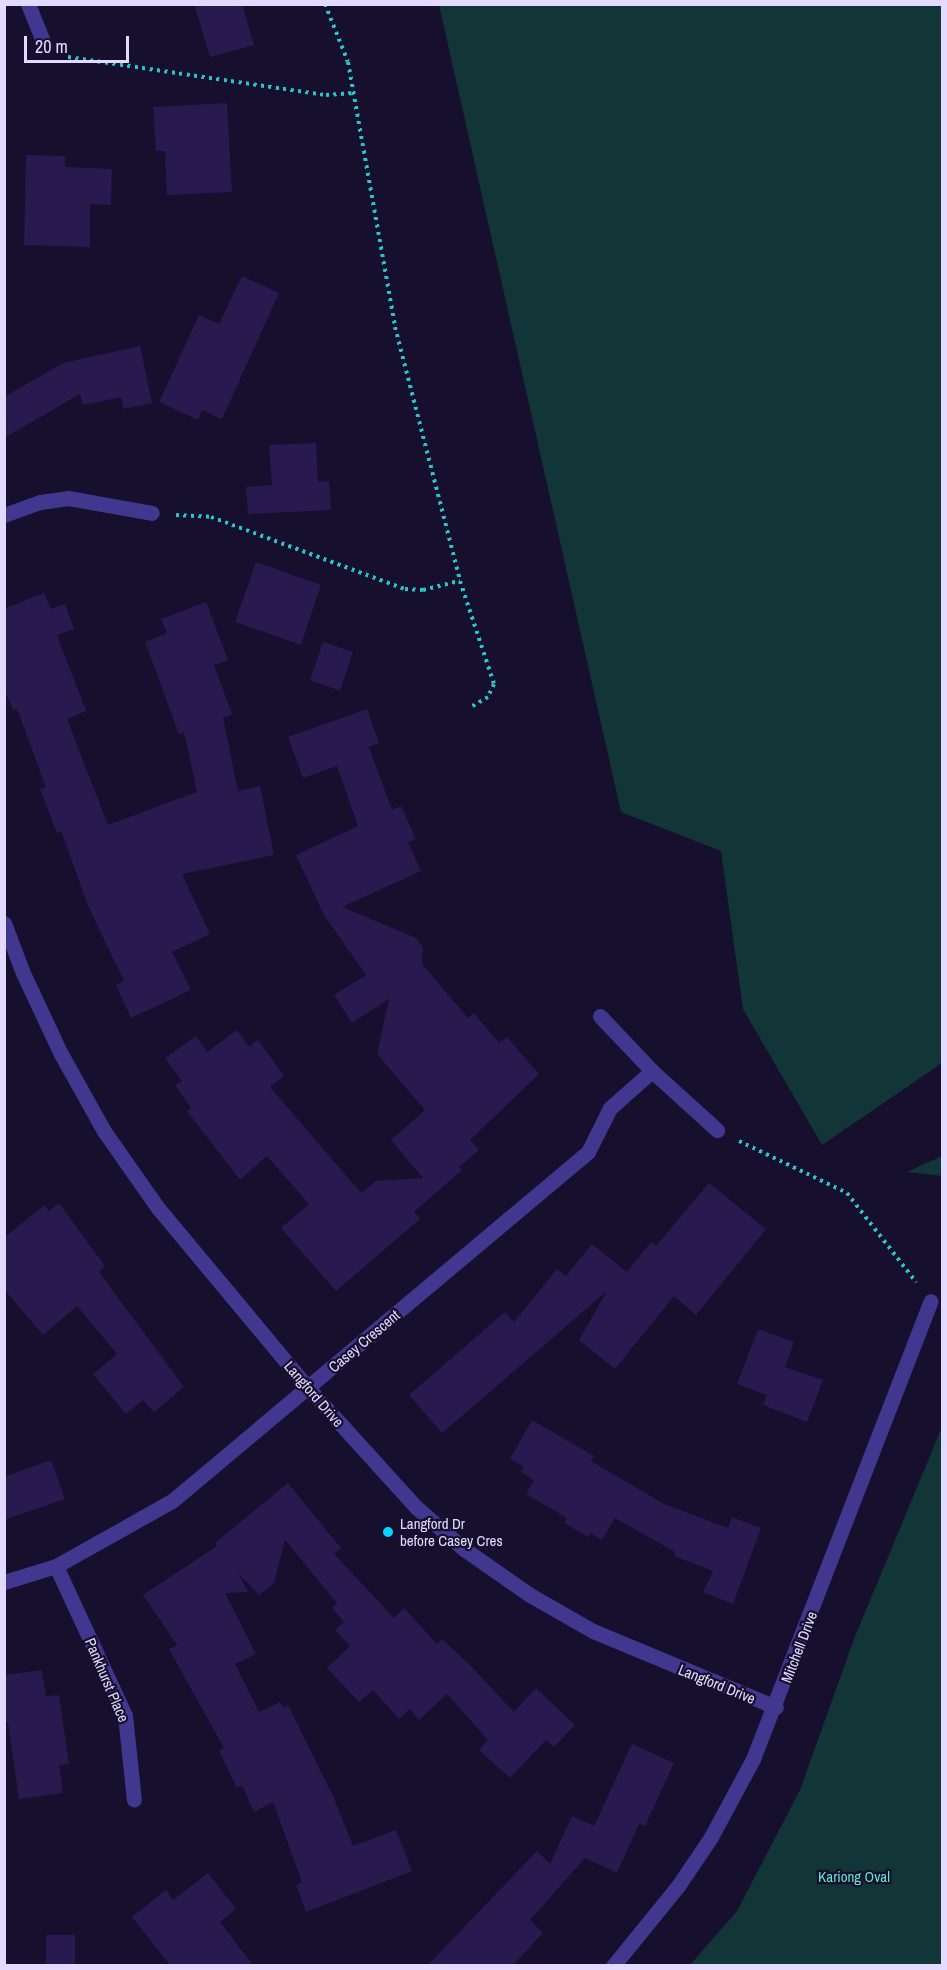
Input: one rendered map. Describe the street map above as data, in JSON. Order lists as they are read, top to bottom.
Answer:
{
  "streets": {
    "street": [
      "Casey Crescent",
      "Langford Drive",
      "Mitchell Drive",
      "Pankhurst Place"
    ]
  },
  "crossings": [
    ["Casey Crescent", "Langford Drive"],
    ["Casey Crescent", "Pankhurst Place"],
    ["Langford Drive", "Mitchell Drive"]
  ],
  "parks": ["Kariong Oval"],
  "places": ["Langford Dr before Casey Cres"],
  "scale_bar": "20 m"
}
